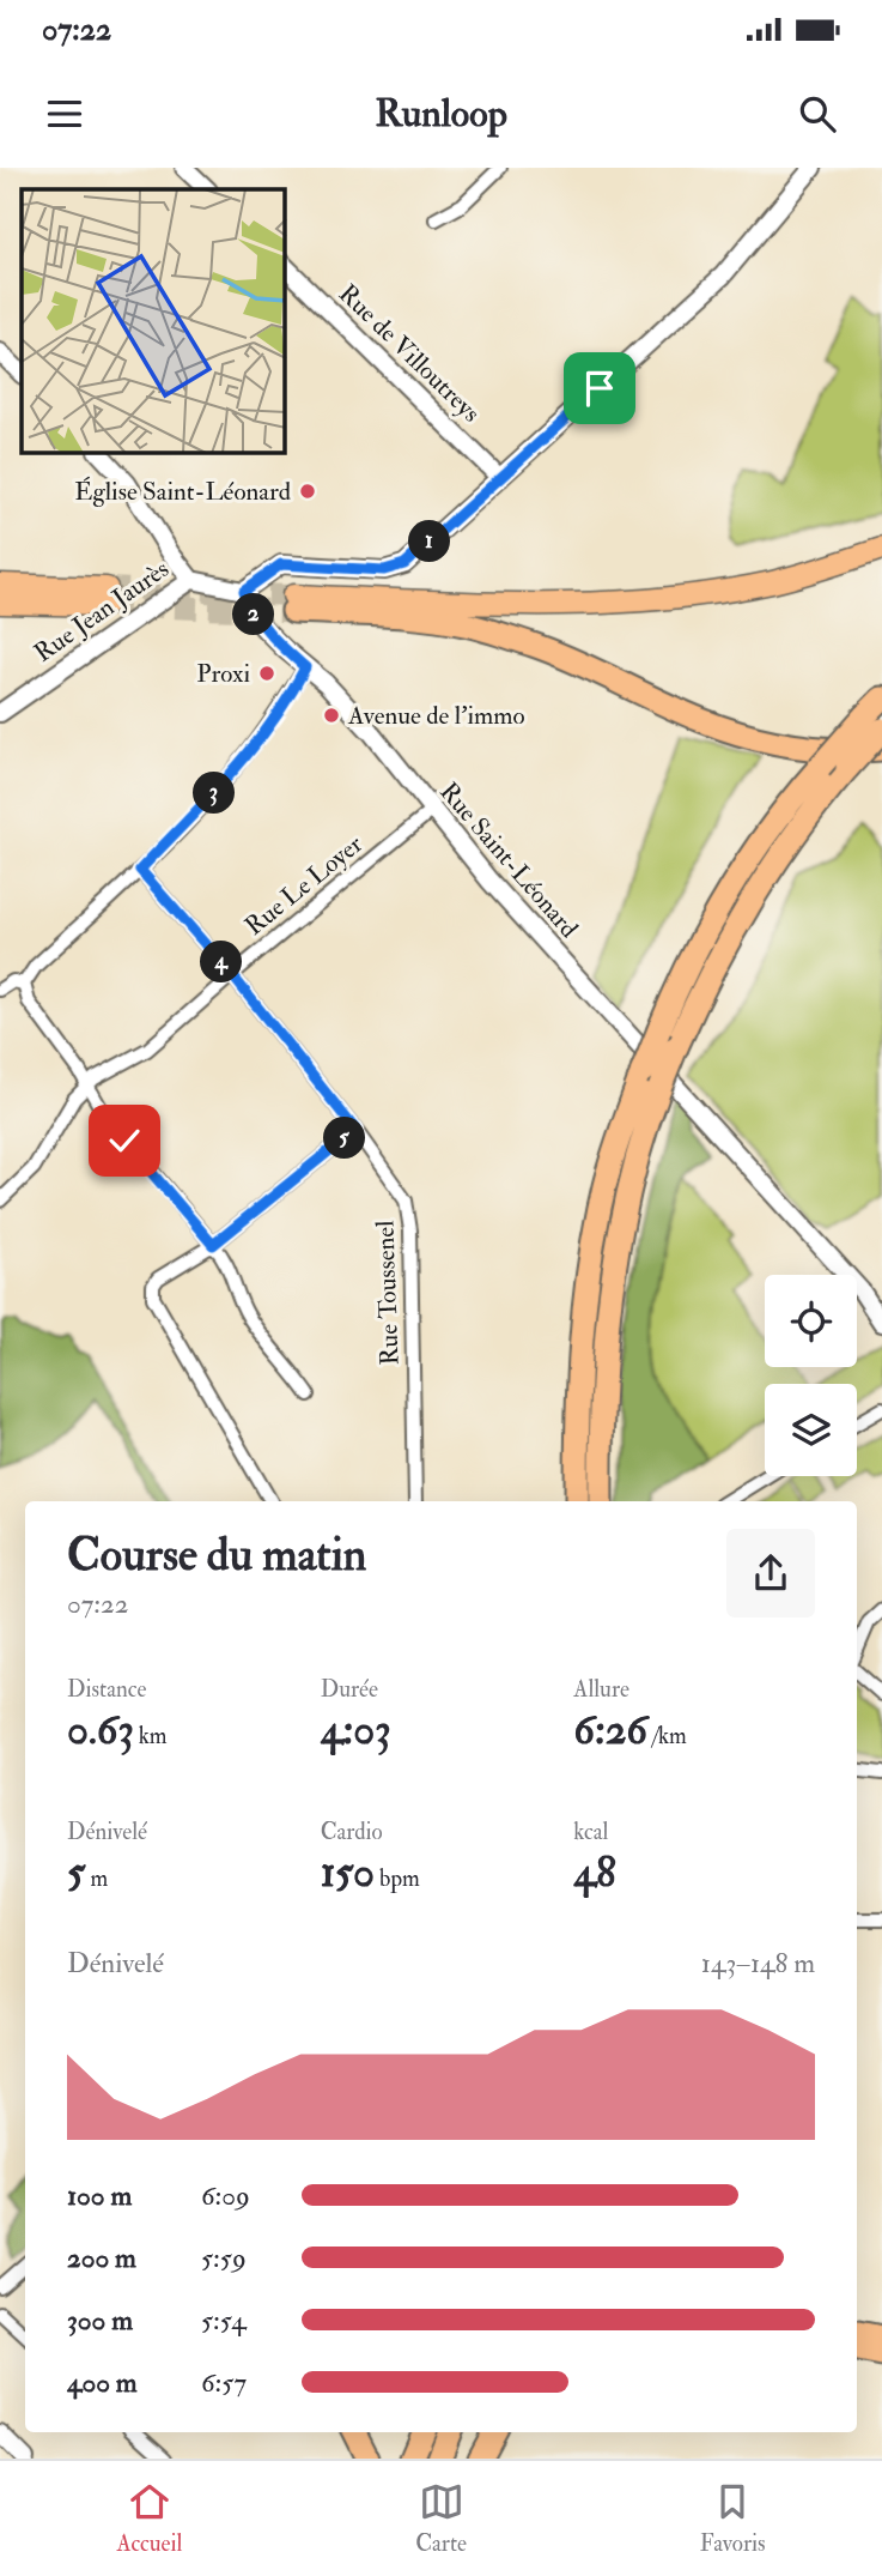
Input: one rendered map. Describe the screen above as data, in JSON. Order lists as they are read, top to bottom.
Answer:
{
  "streets": {
    "street": [
      "Rue de Villoutreys",
      "Rue Jean Jaurès",
      "Rue Saint-Léonard",
      "Rue Le Loyer",
      "Rue Toussenel"
    ]
  },
  "crossings": [
    ["Rue Saint-Léonard", "Rue Le Loyer"],
    ["Rue Le Loyer", "Rue Toussenel"]
  ],
  "places": ["Église Saint-Léonard", "Proxi", "Avenue de l'immo"],
  "page": {
    "status": "07:22",
    "header": "Runloop",
    "pins": [
      "1",
      "2",
      "3",
      "4",
      "5"
    ],
    "heading": ["Course du matin", "07:22"],
    "stats": [
      ["Distance", "0.63 km"],
      ["Durée", "4:03"],
      ["Allure", "6:26 /km"],
      ["Dénivelé", "5 m"],
      ["Cardio", "150 bpm"],
      ["kcal", "48"]
    ],
    "chart": ["Dénivelé", "143–148 m"],
    "list": [
      {
        "name": "100 m",
        "note": "6:09"
      },
      {
        "name": "200 m",
        "note": "5:59"
      },
      {
        "name": "300 m",
        "note": "5:54"
      },
      {
        "name": "400 m",
        "note": "6:57"
      }
    ],
    "tabs": ["Accueil", "Carte", "Favoris"]
  }
}
